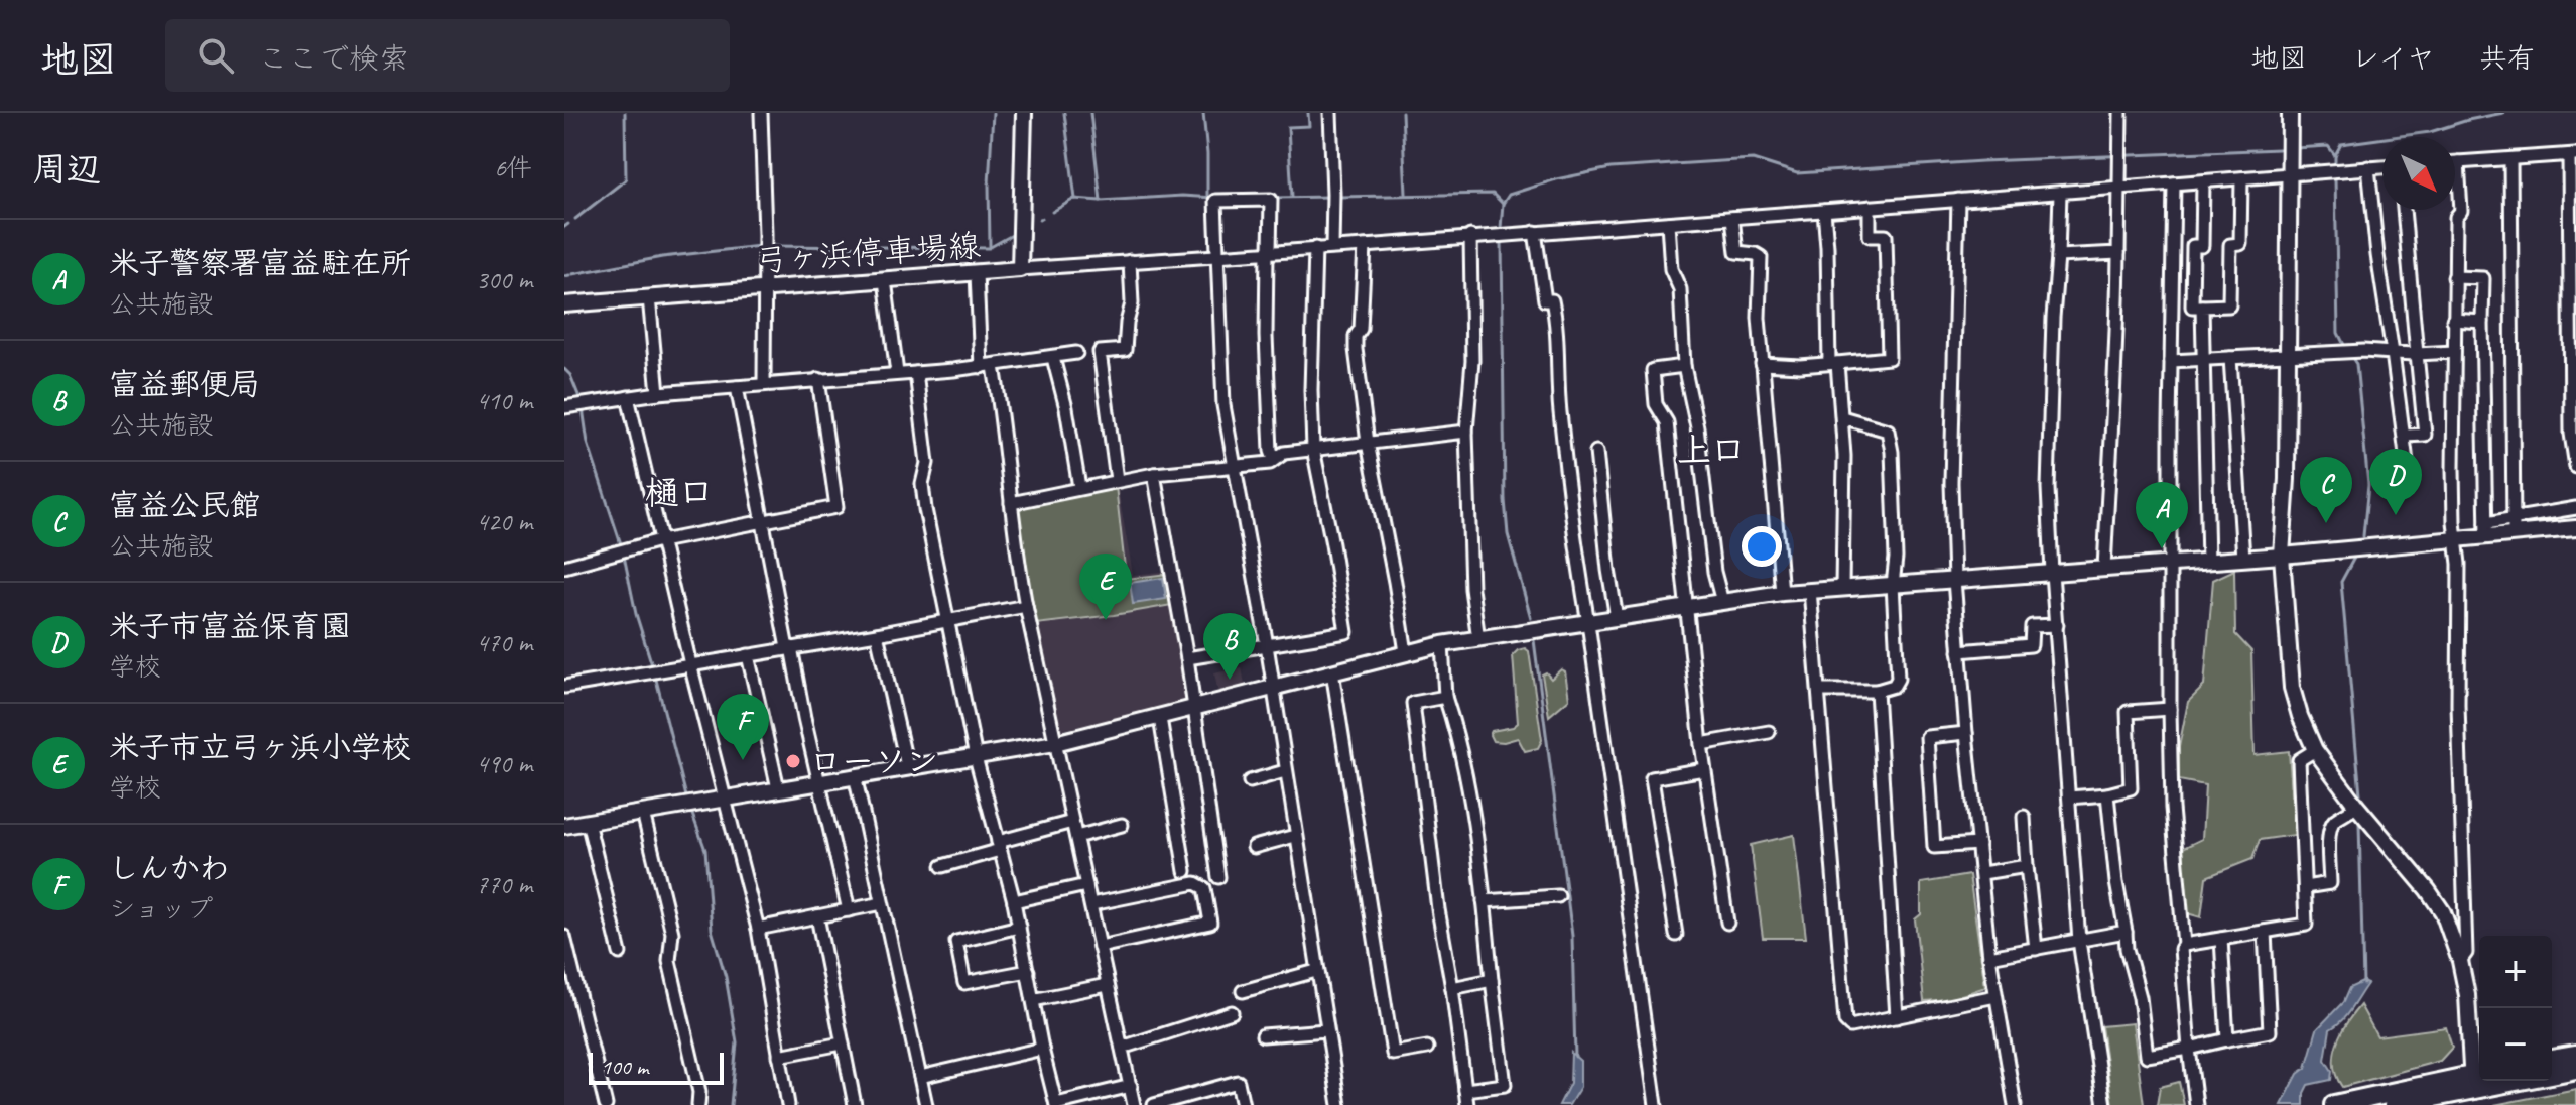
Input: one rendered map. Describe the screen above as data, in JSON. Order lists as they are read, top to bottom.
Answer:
{
  "streets": {
    "street": ["弓ヶ浜停車場線"]
  },
  "districts": ["上口", "樋口"],
  "places": ["ローソン"],
  "scale_bar": "100 m",
  "north": "bottom right",
  "page": {
    "header": "地図",
    "search": "ここで検索",
    "nav": ["地図", "レイヤ", "共有"],
    "heading": ["周辺", "6件"],
    "list": [
      {
        "mark": "A",
        "name": "米子警察署富益駐在所",
        "note": "公共施設",
        "value": "300 m"
      },
      {
        "mark": "B",
        "name": "富益郵便局",
        "note": "公共施設",
        "value": "410 m"
      },
      {
        "mark": "C",
        "name": "富益公民館",
        "note": "公共施設",
        "value": "420 m"
      },
      {
        "mark": "D",
        "name": "米子市富益保育園",
        "note": "学校",
        "value": "470 m"
      },
      {
        "mark": "E",
        "name": "米子市立弓ヶ浜小学校",
        "note": "学校",
        "value": "490 m"
      },
      {
        "mark": "F",
        "name": "しんかわ",
        "note": "ショップ",
        "value": "770 m"
      }
    ],
    "pins": [
      "D",
      "C",
      "A",
      "E",
      "B",
      "F"
    ],
    "map_buttons": ["+", "−"],
    "scale": "100 m"
  }
}
